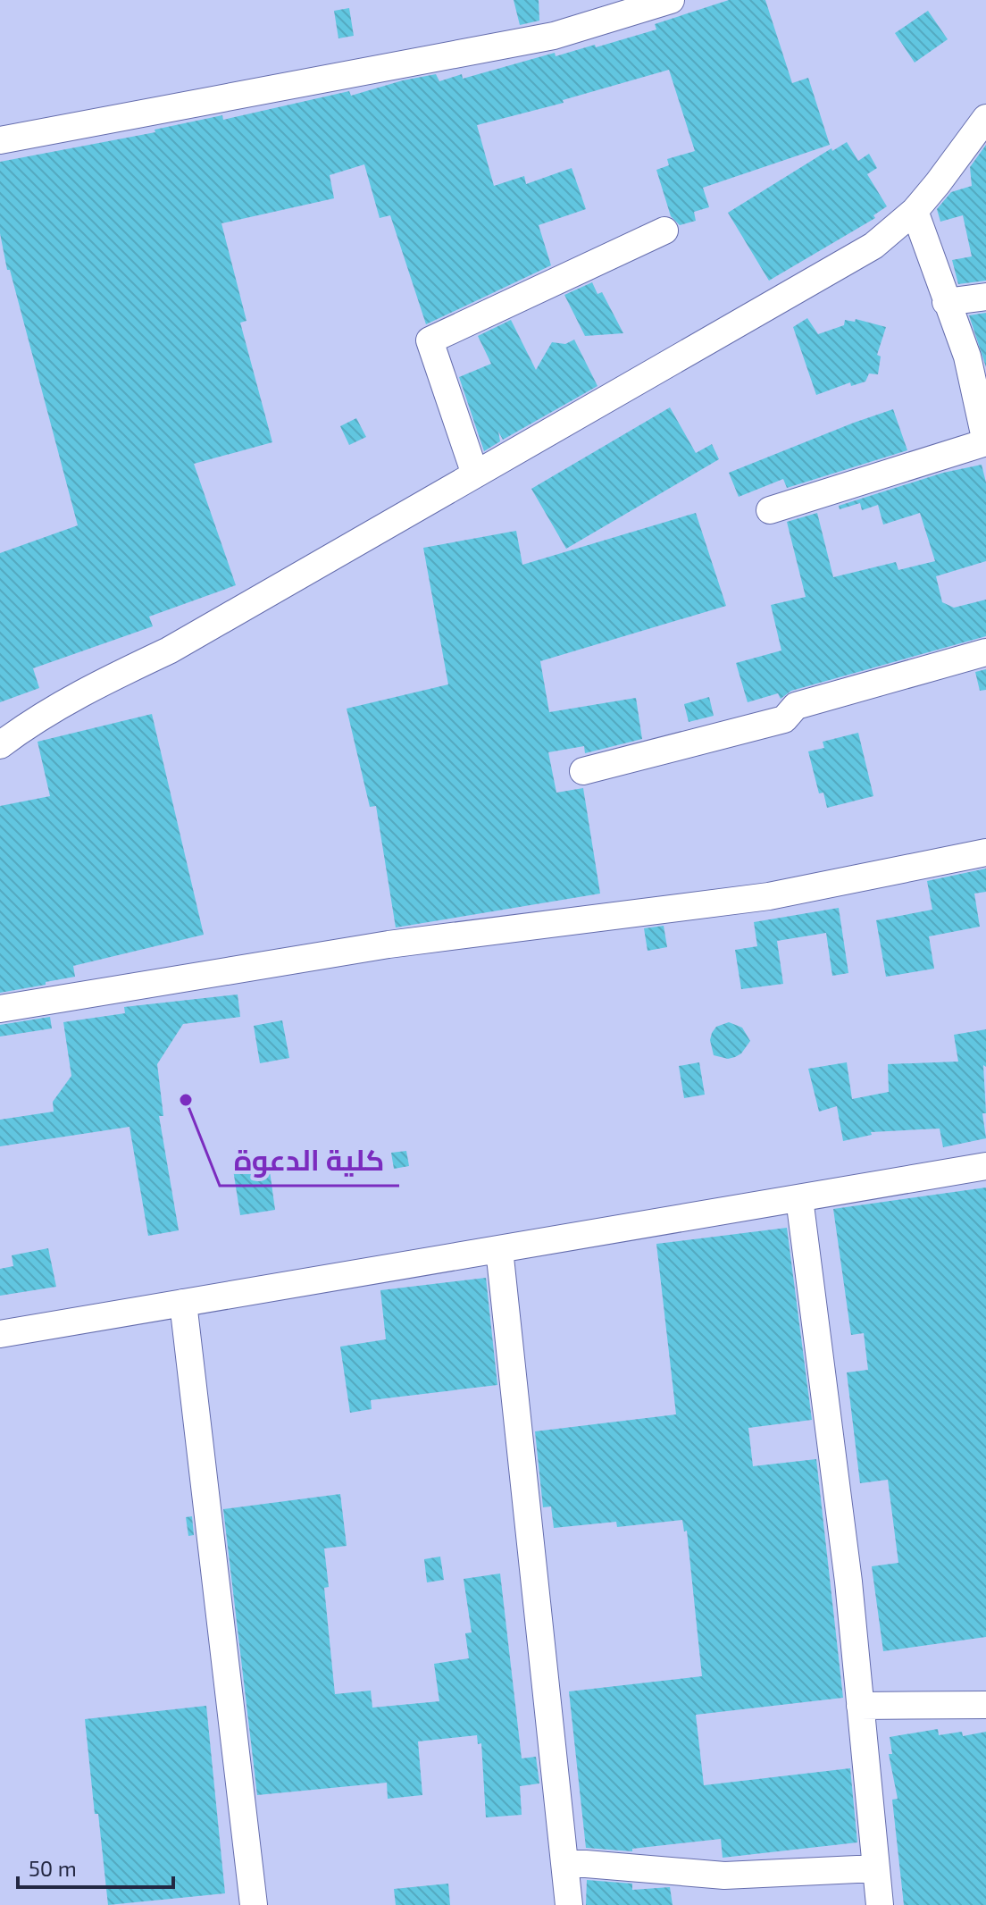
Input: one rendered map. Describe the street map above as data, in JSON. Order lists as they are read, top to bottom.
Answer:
{
  "places": ["كلية الدعوة"],
  "scale_bar": "50 m"
}
